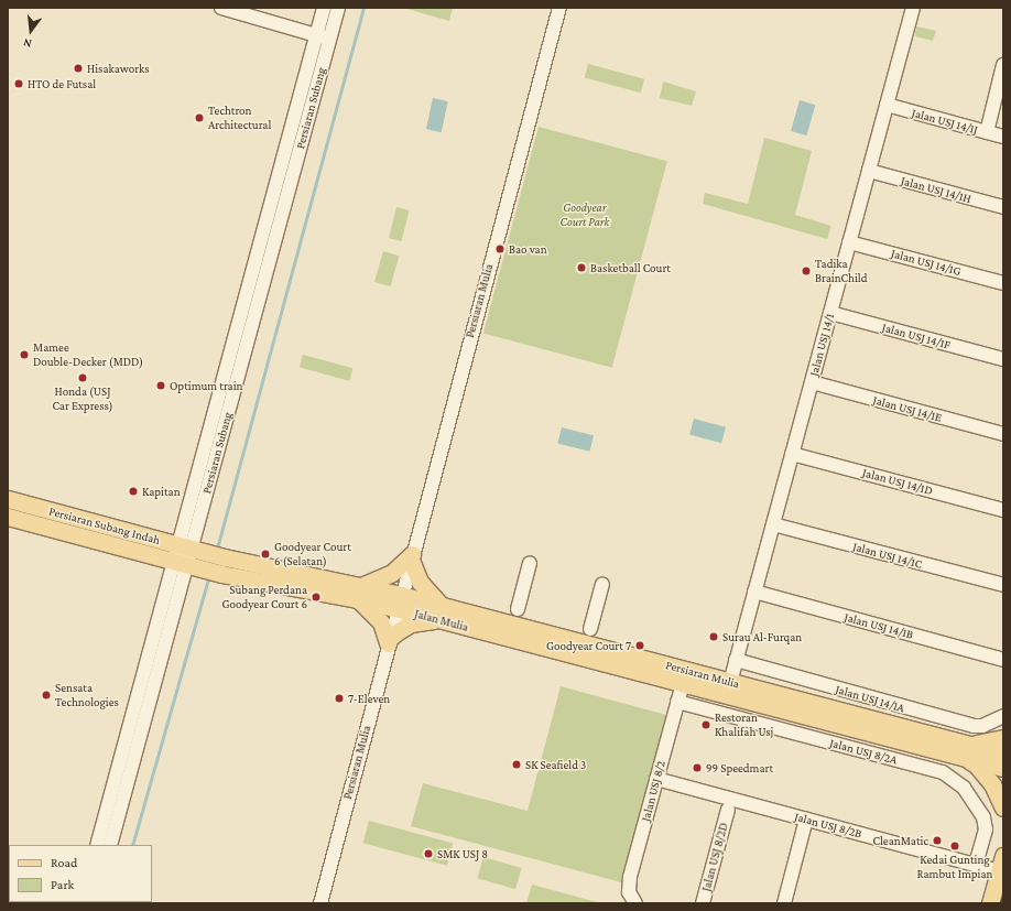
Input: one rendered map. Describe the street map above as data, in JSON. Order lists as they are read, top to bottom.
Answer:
{
  "streets": {
    "main road": ["Persiaran Mulia", "Persiaran Subang Indah", "Jalan Mulia"],
    "street": [
      "Persiaran Subang",
      "Jalan USJ 14/1J",
      "Jalan USJ 14/1H",
      "Jalan USJ 14/1G",
      "Jalan USJ 14/1F",
      "Jalan USJ 14/1",
      "Jalan USJ 14/1E",
      "Jalan USJ 14/1D",
      "Jalan USJ 14/1C",
      "Jalan USJ 14/1B",
      "Jalan USJ 14/1A",
      "Jalan USJ 8/2A",
      "Jalan USJ 8/2",
      "Jalan USJ 8/2B",
      "Jalan USJ 8/2D"
    ]
  },
  "crossings": [
    ["Persiaran Subang", "Persiaran Subang Indah"],
    ["Persiaran Subang", "Jalan Mulia"],
    ["Jalan USJ 14/1J", "Jalan USJ 14/1"],
    ["Jalan USJ 14/1H", "Jalan USJ 14/1"],
    ["Jalan USJ 14/1G", "Jalan USJ 14/1"],
    ["Persiaran Mulia", "Jalan USJ 14/1"],
    ["Persiaran Mulia", "Jalan Mulia"],
    ["Persiaran Mulia", "Jalan USJ 8/2"],
    ["Jalan USJ 14/1F", "Jalan USJ 14/1"],
    ["Jalan USJ 14/1", "Jalan USJ 14/1E"],
    ["Jalan USJ 14/1", "Jalan USJ 14/1D"],
    ["Jalan USJ 14/1", "Jalan USJ 14/1C"],
    ["Jalan USJ 14/1", "Jalan USJ 14/1B"],
    ["Jalan USJ 14/1", "Jalan USJ 14/1A"],
    ["Persiaran Subang Indah", "Jalan Mulia"],
    ["Jalan Mulia", "Jalan USJ 8/2"],
    ["Jalan USJ 8/2A", "Jalan USJ 8/2"],
    ["Jalan USJ 8/2A", "Jalan USJ 8/2B"],
    ["Jalan USJ 8/2", "Jalan USJ 8/2B"]
  ],
  "parks": ["Goodyear Court Park"],
  "places": [
    "Hisakaworks",
    "HTO de Futsal",
    "Techtron Architectural",
    "Bao van",
    "Basketball Court",
    "Tadika BrainChild",
    "Mamee Double-Decker (MDD)",
    "Honda (USJ Car Express)",
    "Optimum train",
    "Kapitan",
    "Goodyear Court 6 (Selatan)",
    "Subang Perdana Goodyear Court 6",
    "Surau Al-Furqan",
    "Goodyear Court 7",
    "Sensata Technologies",
    "7-Eleven",
    "Restoran Khalifah Usj",
    "SK Seafield 3",
    "99 Speedmart",
    "CleanMatic",
    "Kedai Gunting Rambut Impian",
    "SMK USJ 8"
  ],
  "legend": ["Road", "Park"],
  "north": "bottom"
}
